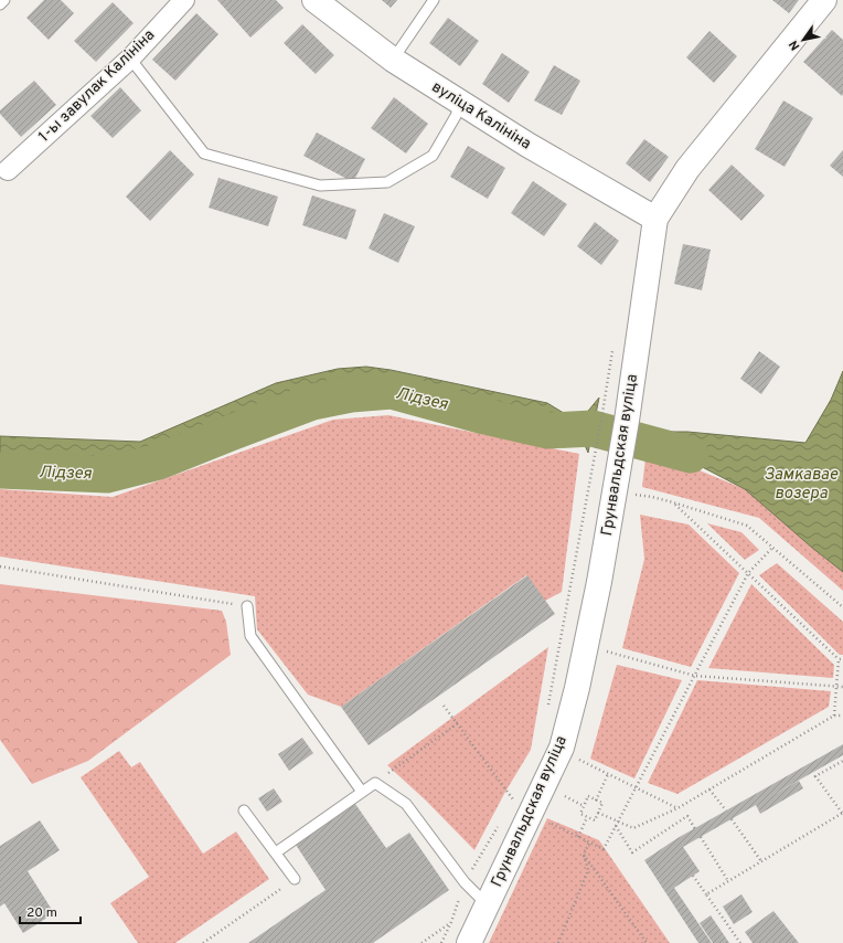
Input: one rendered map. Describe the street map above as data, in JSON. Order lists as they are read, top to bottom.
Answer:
{
  "streets": {
    "main road": ["вуліца Калініна", "Грунвальдская вуліца"],
    "street": ["1-ы завулак Калініна"]
  },
  "crossings": [
    ["вуліца Калініна", "Грунвальдская вуліца"]
  ],
  "water": ["Лідзея", "Замкавае возера"],
  "scale_bar": "20 m",
  "north": "bottom left"
}
